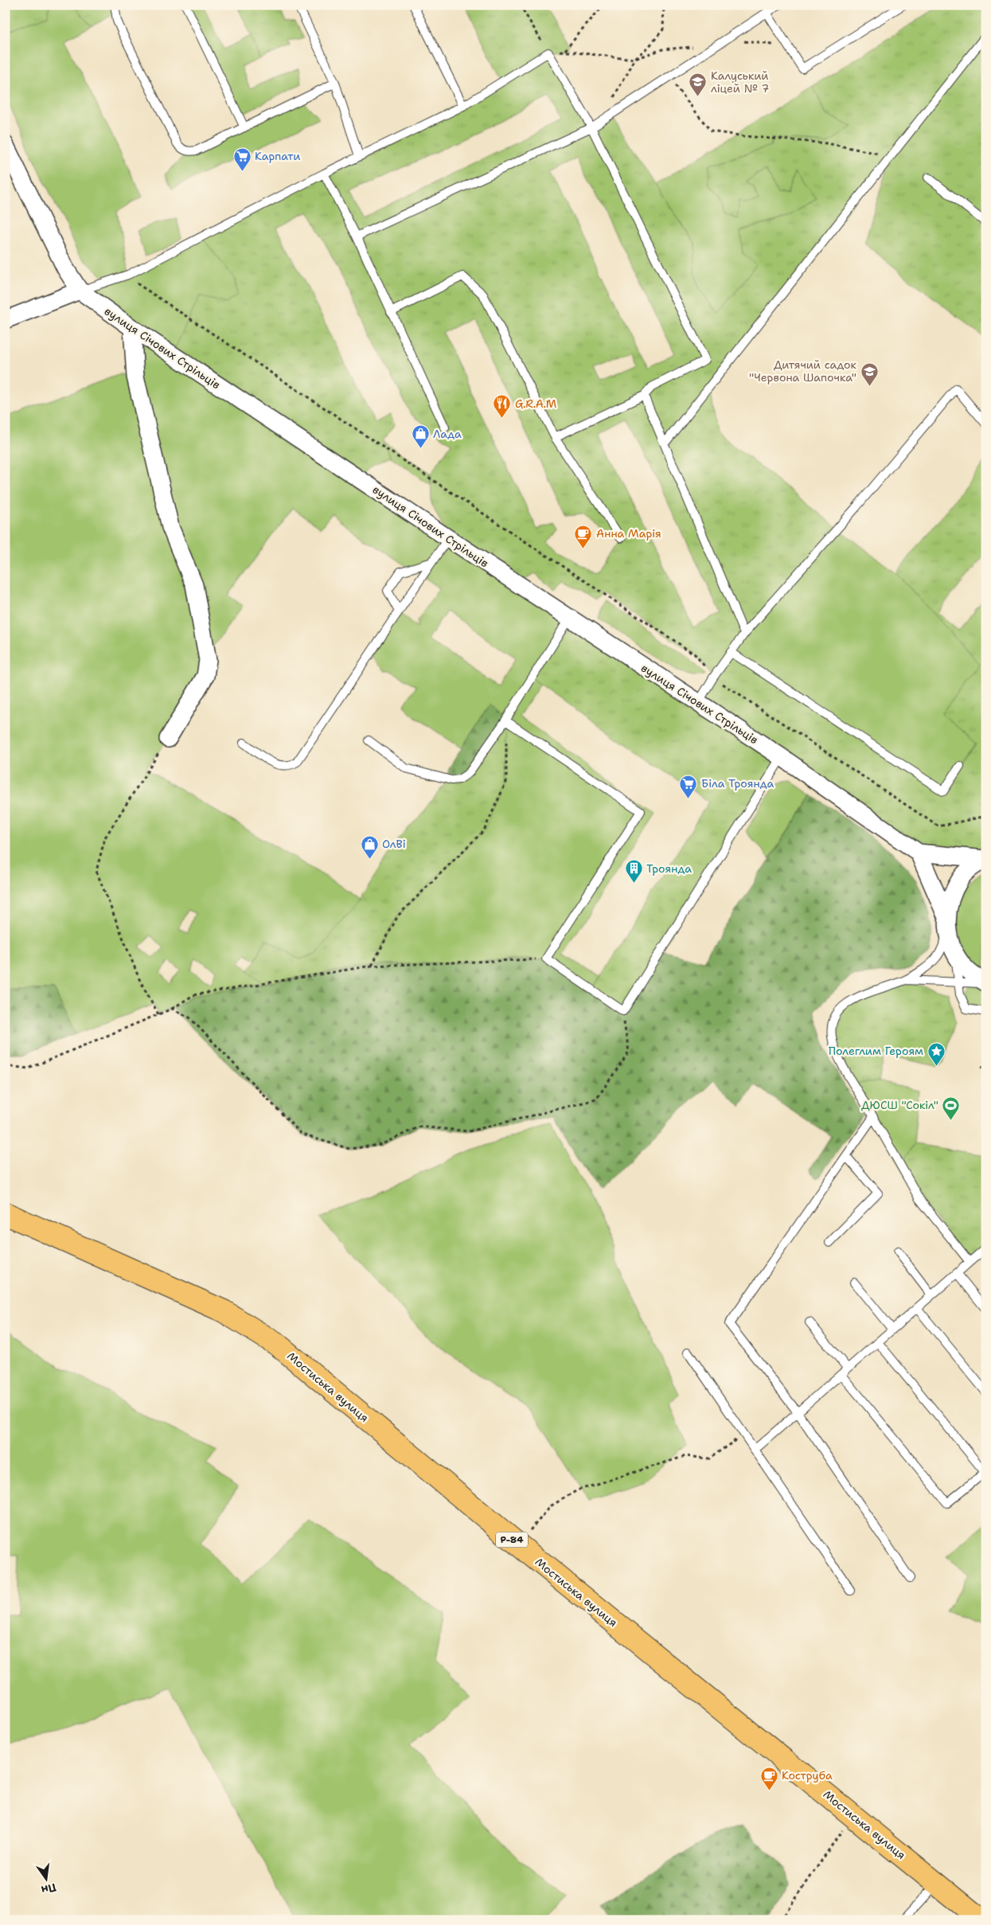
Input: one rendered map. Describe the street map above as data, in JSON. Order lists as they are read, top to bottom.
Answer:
{
  "streets": {
    "main road": ["Мостиська вулиця", "Р-84"],
    "street": ["вулиця Січових Стрільців"]
  },
  "places": {
    "school or university": ["Калуський ліцей № 7", "Дитячий садок \"Червона Шапочка\""],
    "supermarket": ["Карпати", "Біла Троянда"],
    "restaurant": ["G.R.A.M"],
    "shop": ["Лада", "ОлВі"],
    "cafe": ["Анна Марія", "Коструба"],
    "building": ["Троянда"],
    "place": ["Полеглим Героям"],
    "sports": ["ДЮСШ \"Сокіл\""]
  },
  "north": "bottom"
}
